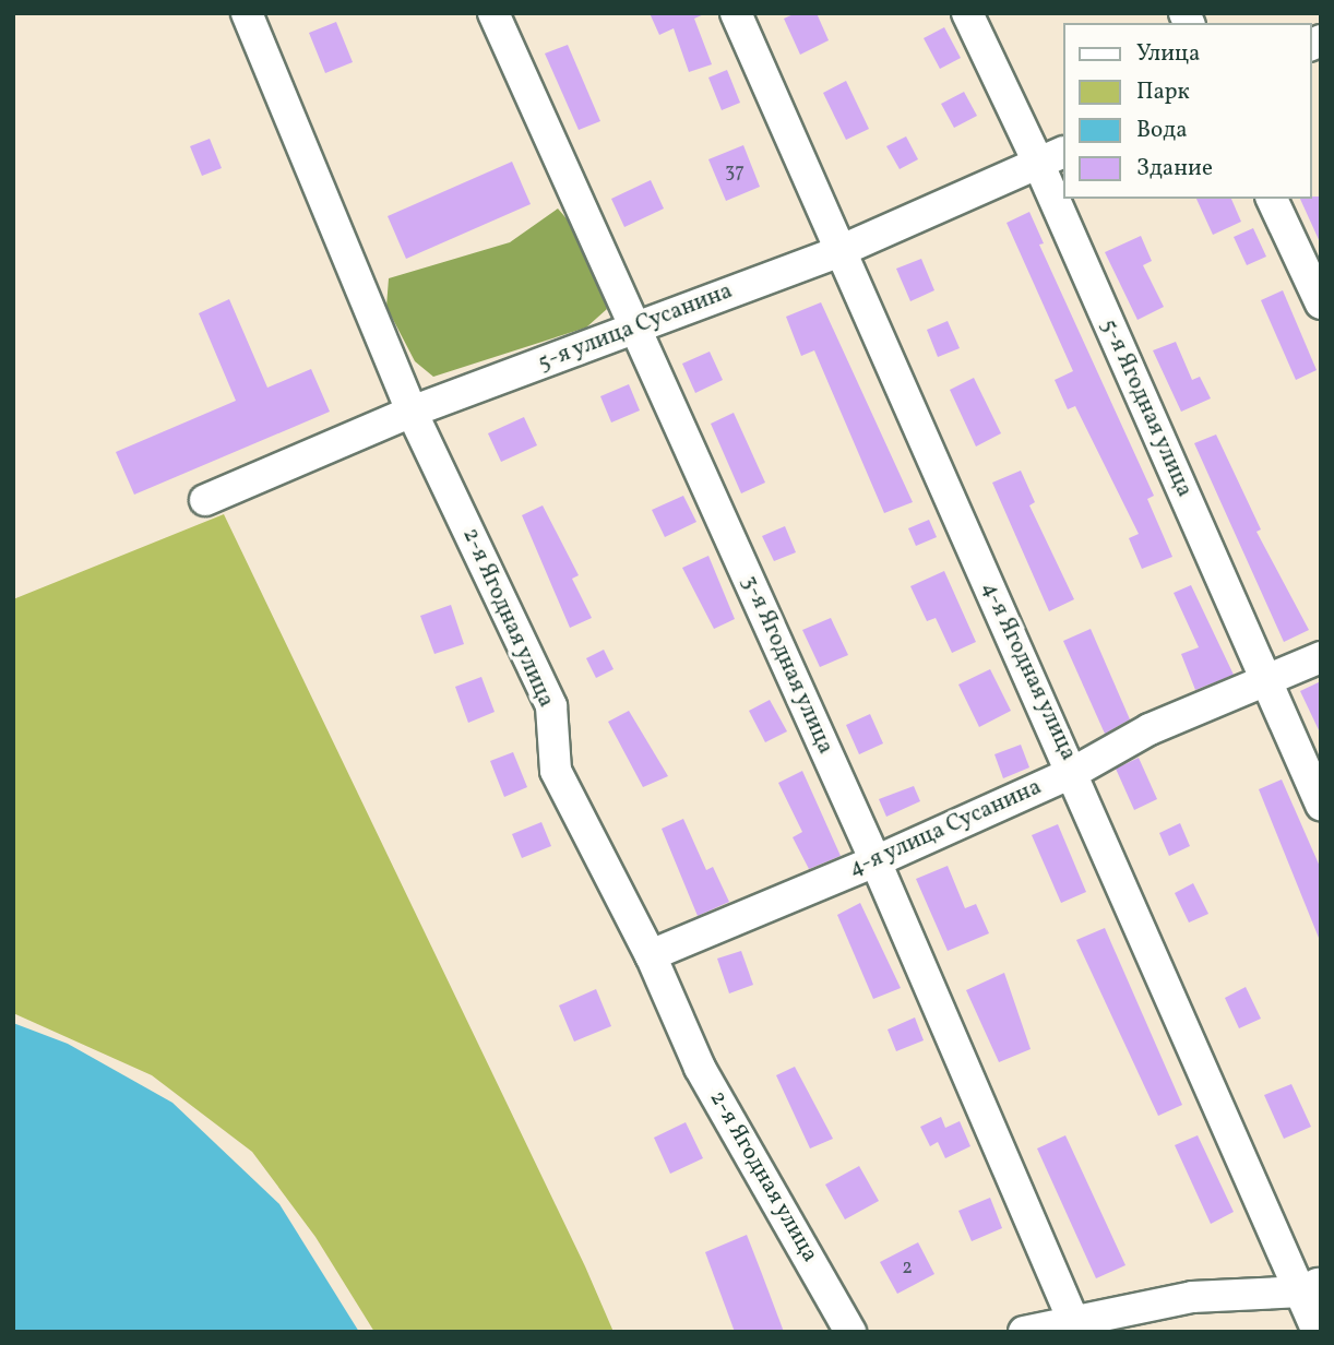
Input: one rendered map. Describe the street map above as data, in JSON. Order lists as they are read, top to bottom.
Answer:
{
  "streets": {
    "street": [
      "5-я улица Сусанина",
      "5-я Ягодная улица",
      "2-я Ягодная улица",
      "3-я Ягодная улица",
      "4-я Ягодная улица",
      "4-я улица Сусанина"
    ]
  },
  "crossings": [
    ["5-я улица Сусанина", "5-я Ягодная улица"],
    ["5-я улица Сусанина", "2-я Ягодная улица"],
    ["5-я улица Сусанина", "3-я Ягодная улица"],
    ["5-я улица Сусанина", "4-я Ягодная улица"],
    ["5-я Ягодная улица", "4-я улица Сусанина"],
    ["2-я Ягодная улица", "4-я улица Сусанина"],
    ["3-я Ягодная улица", "4-я улица Сусанина"],
    ["4-я Ягодная улица", "4-я улица Сусанина"]
  ],
  "house_numbers": ["37", "2"],
  "legend": [
    "Улица",
    "Парк",
    "Вода",
    "Здание"
  ]
}
